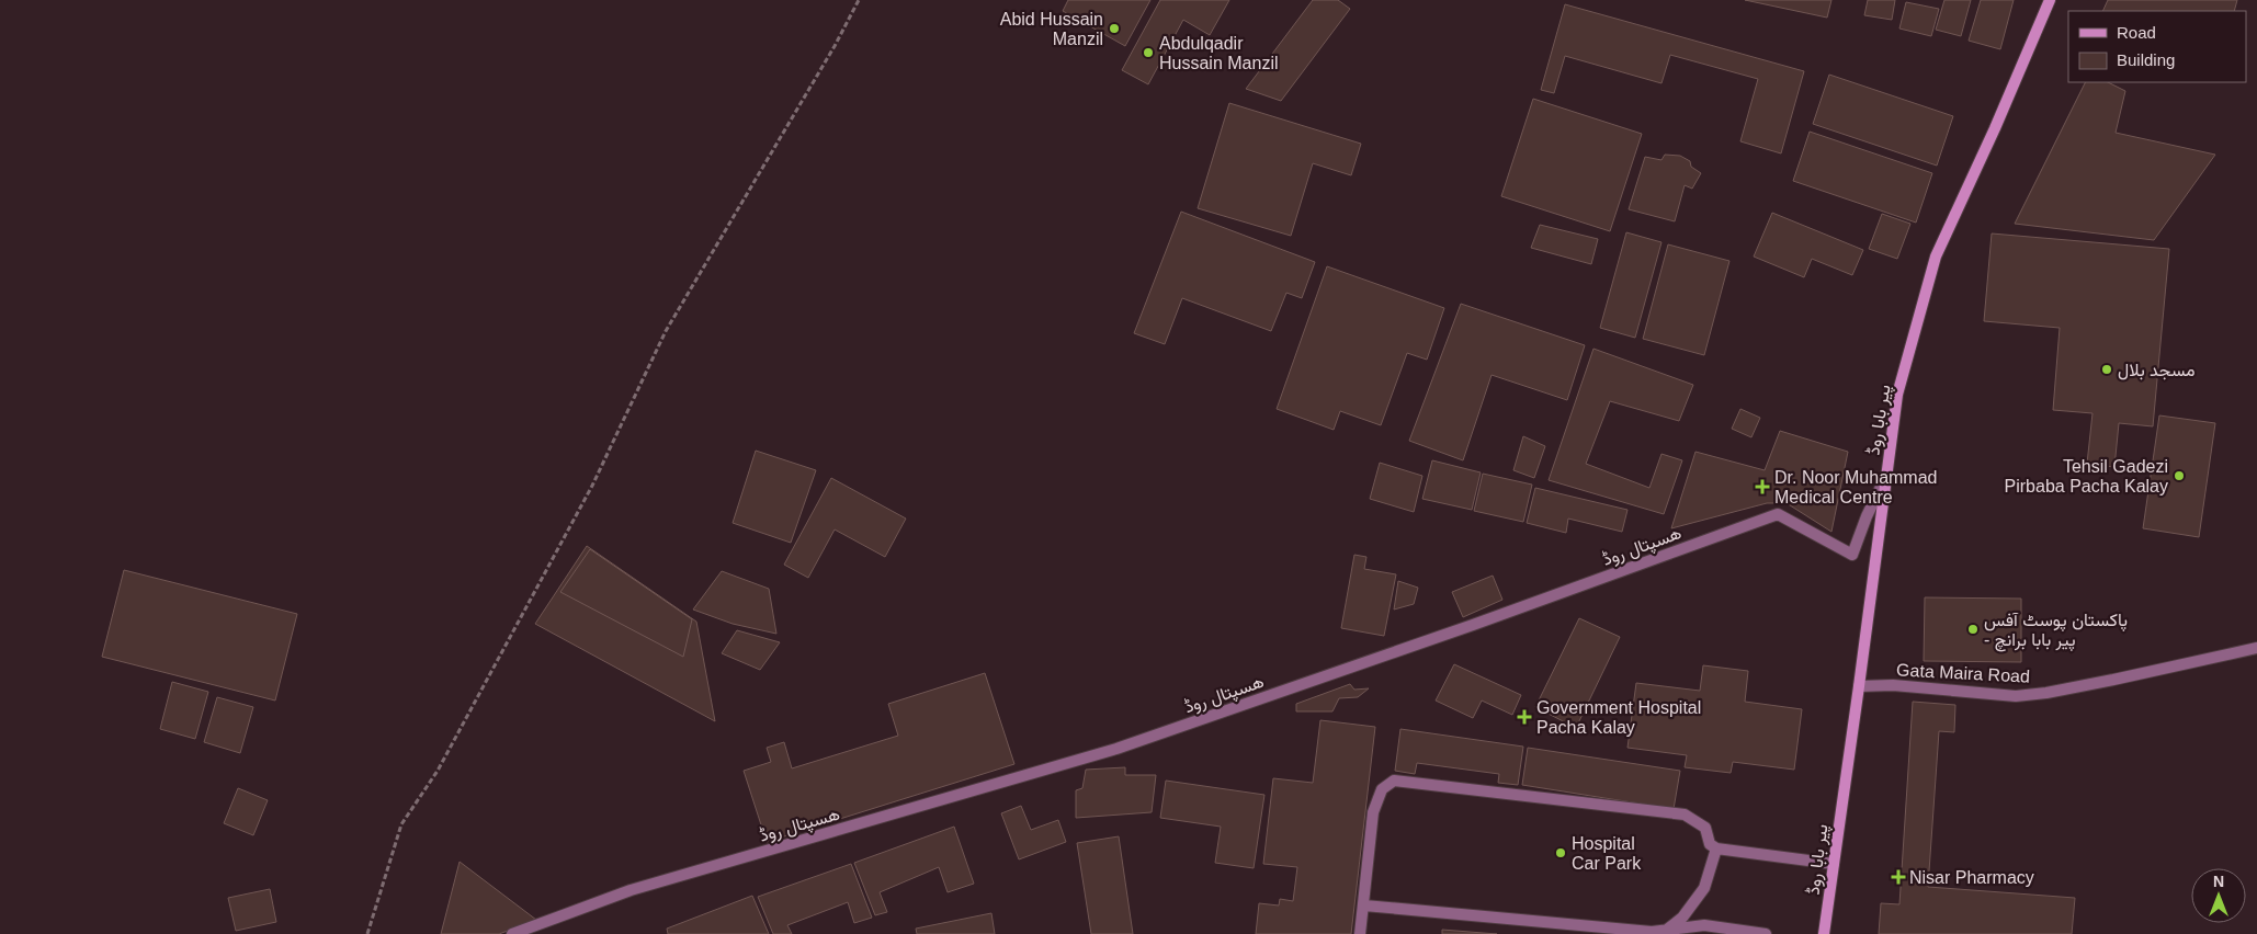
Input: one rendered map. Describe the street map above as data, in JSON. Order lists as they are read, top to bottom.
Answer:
{
  "streets": {
    "main road": ["پیر بابا روڈ"],
    "street": ["ھسپتال روڈ", "Gata Maira Road"]
  },
  "crossings": [
    ["پیر بابا روڈ", "ھسپتال روڈ"],
    ["پیر بابا روڈ", "Gata Maira Road"]
  ],
  "places": {
    "other": [
      "Abid Hussain Manzil",
      "Abdulqadir Hussain Manzil",
      "مسجد بلال",
      "Tehsil Gadezi Pirbaba Pacha Kalay",
      "پاکستان پوسٹ آفس - پیر بابا برانچ",
      "Hospital Car Park"
    ],
    "health": ["Dr. Noor Muhammad Medical Centre", "Government Hospital Pacha Kalay", "Nisar Pharmacy"]
  },
  "legend": ["Road", "Building"],
  "north": "top"
}
